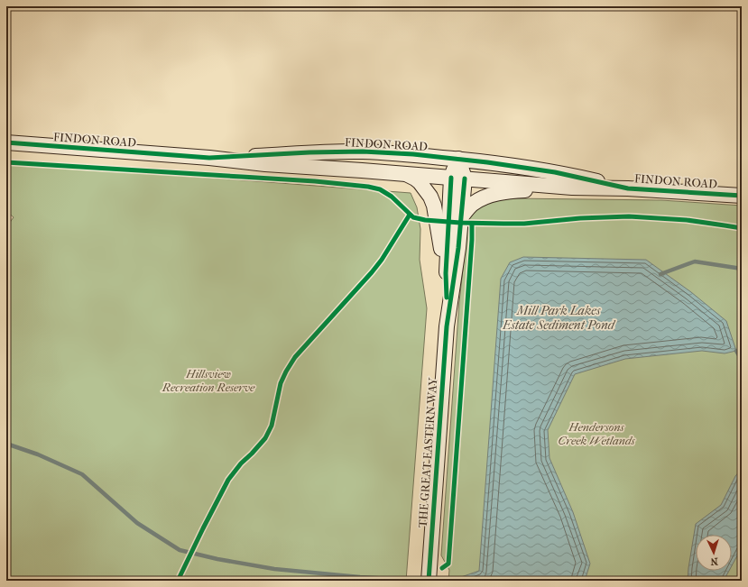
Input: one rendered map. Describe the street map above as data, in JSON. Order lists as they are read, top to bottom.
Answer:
{
  "streets": {
    "street": ["FINDON ROAD", "THE GREAT EASTERN WAY"]
  },
  "crossings": [
    ["FINDON ROAD", "THE GREAT EASTERN WAY"]
  ],
  "water": ["Mill Park Lakes Estate Sediment Pond"],
  "parks": ["Hillsview Recreation Reserve", "Hendersons Creek Wetlands"],
  "north": "bottom"
}
